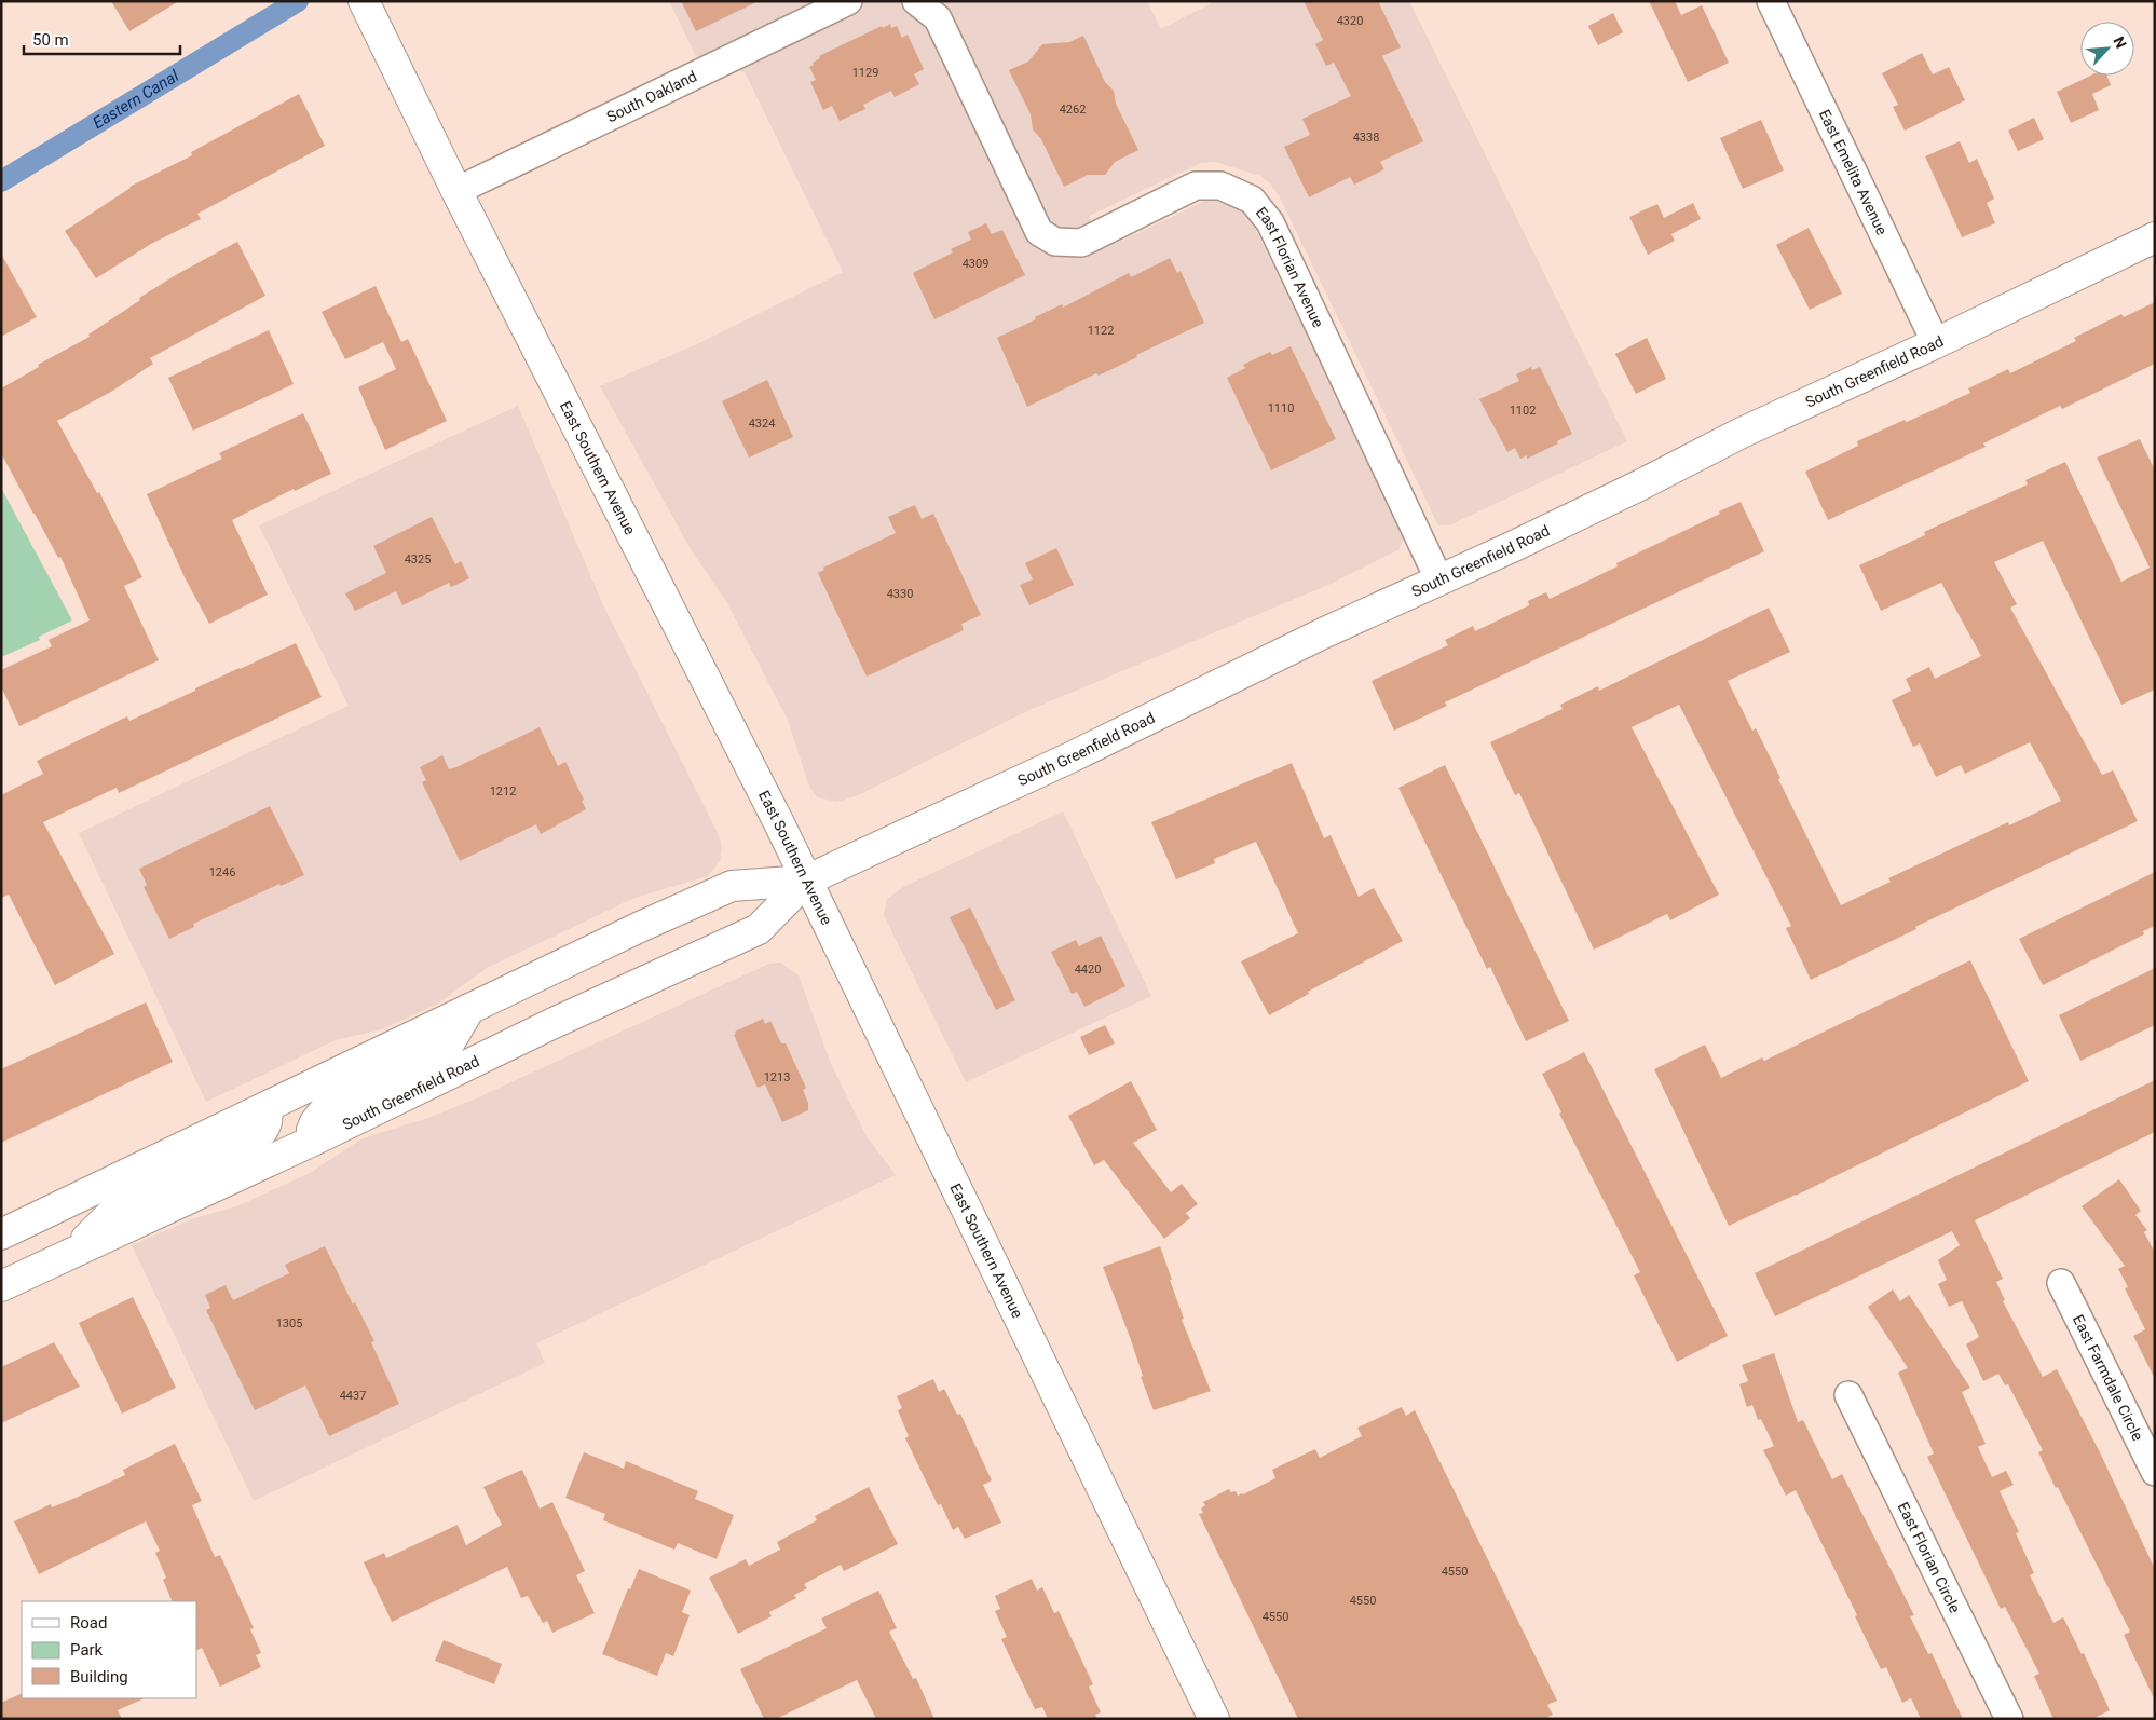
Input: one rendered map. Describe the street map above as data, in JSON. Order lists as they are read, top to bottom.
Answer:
{
  "streets": {
    "main road": ["South Greenfield Road", "East Southern Avenue"],
    "street": [
      "South Oakland",
      "East Emelita Avenue",
      "East Florian Avenue",
      "East Farmdale Circle",
      "East Florian Circle"
    ]
  },
  "crossings": [
    ["South Oakland", "East Southern Avenue"],
    ["East Emelita Avenue", "South Greenfield Road"],
    ["East Florian Avenue", "South Greenfield Road"],
    ["South Greenfield Road", "East Southern Avenue"]
  ],
  "water": ["Eastern Canal"],
  "house_numbers": [
    "4320",
    "1129",
    "4262",
    "4338",
    "4309",
    "1122",
    "1110",
    "1102",
    "4324",
    "4325",
    "4330",
    "1212",
    "1246",
    "4420",
    "1213",
    "1305",
    "4437",
    "4550",
    "4550",
    "4550"
  ],
  "legend": ["Road", "Park", "Building"],
  "scale_bar": "50 m",
  "north": "top right"
}
